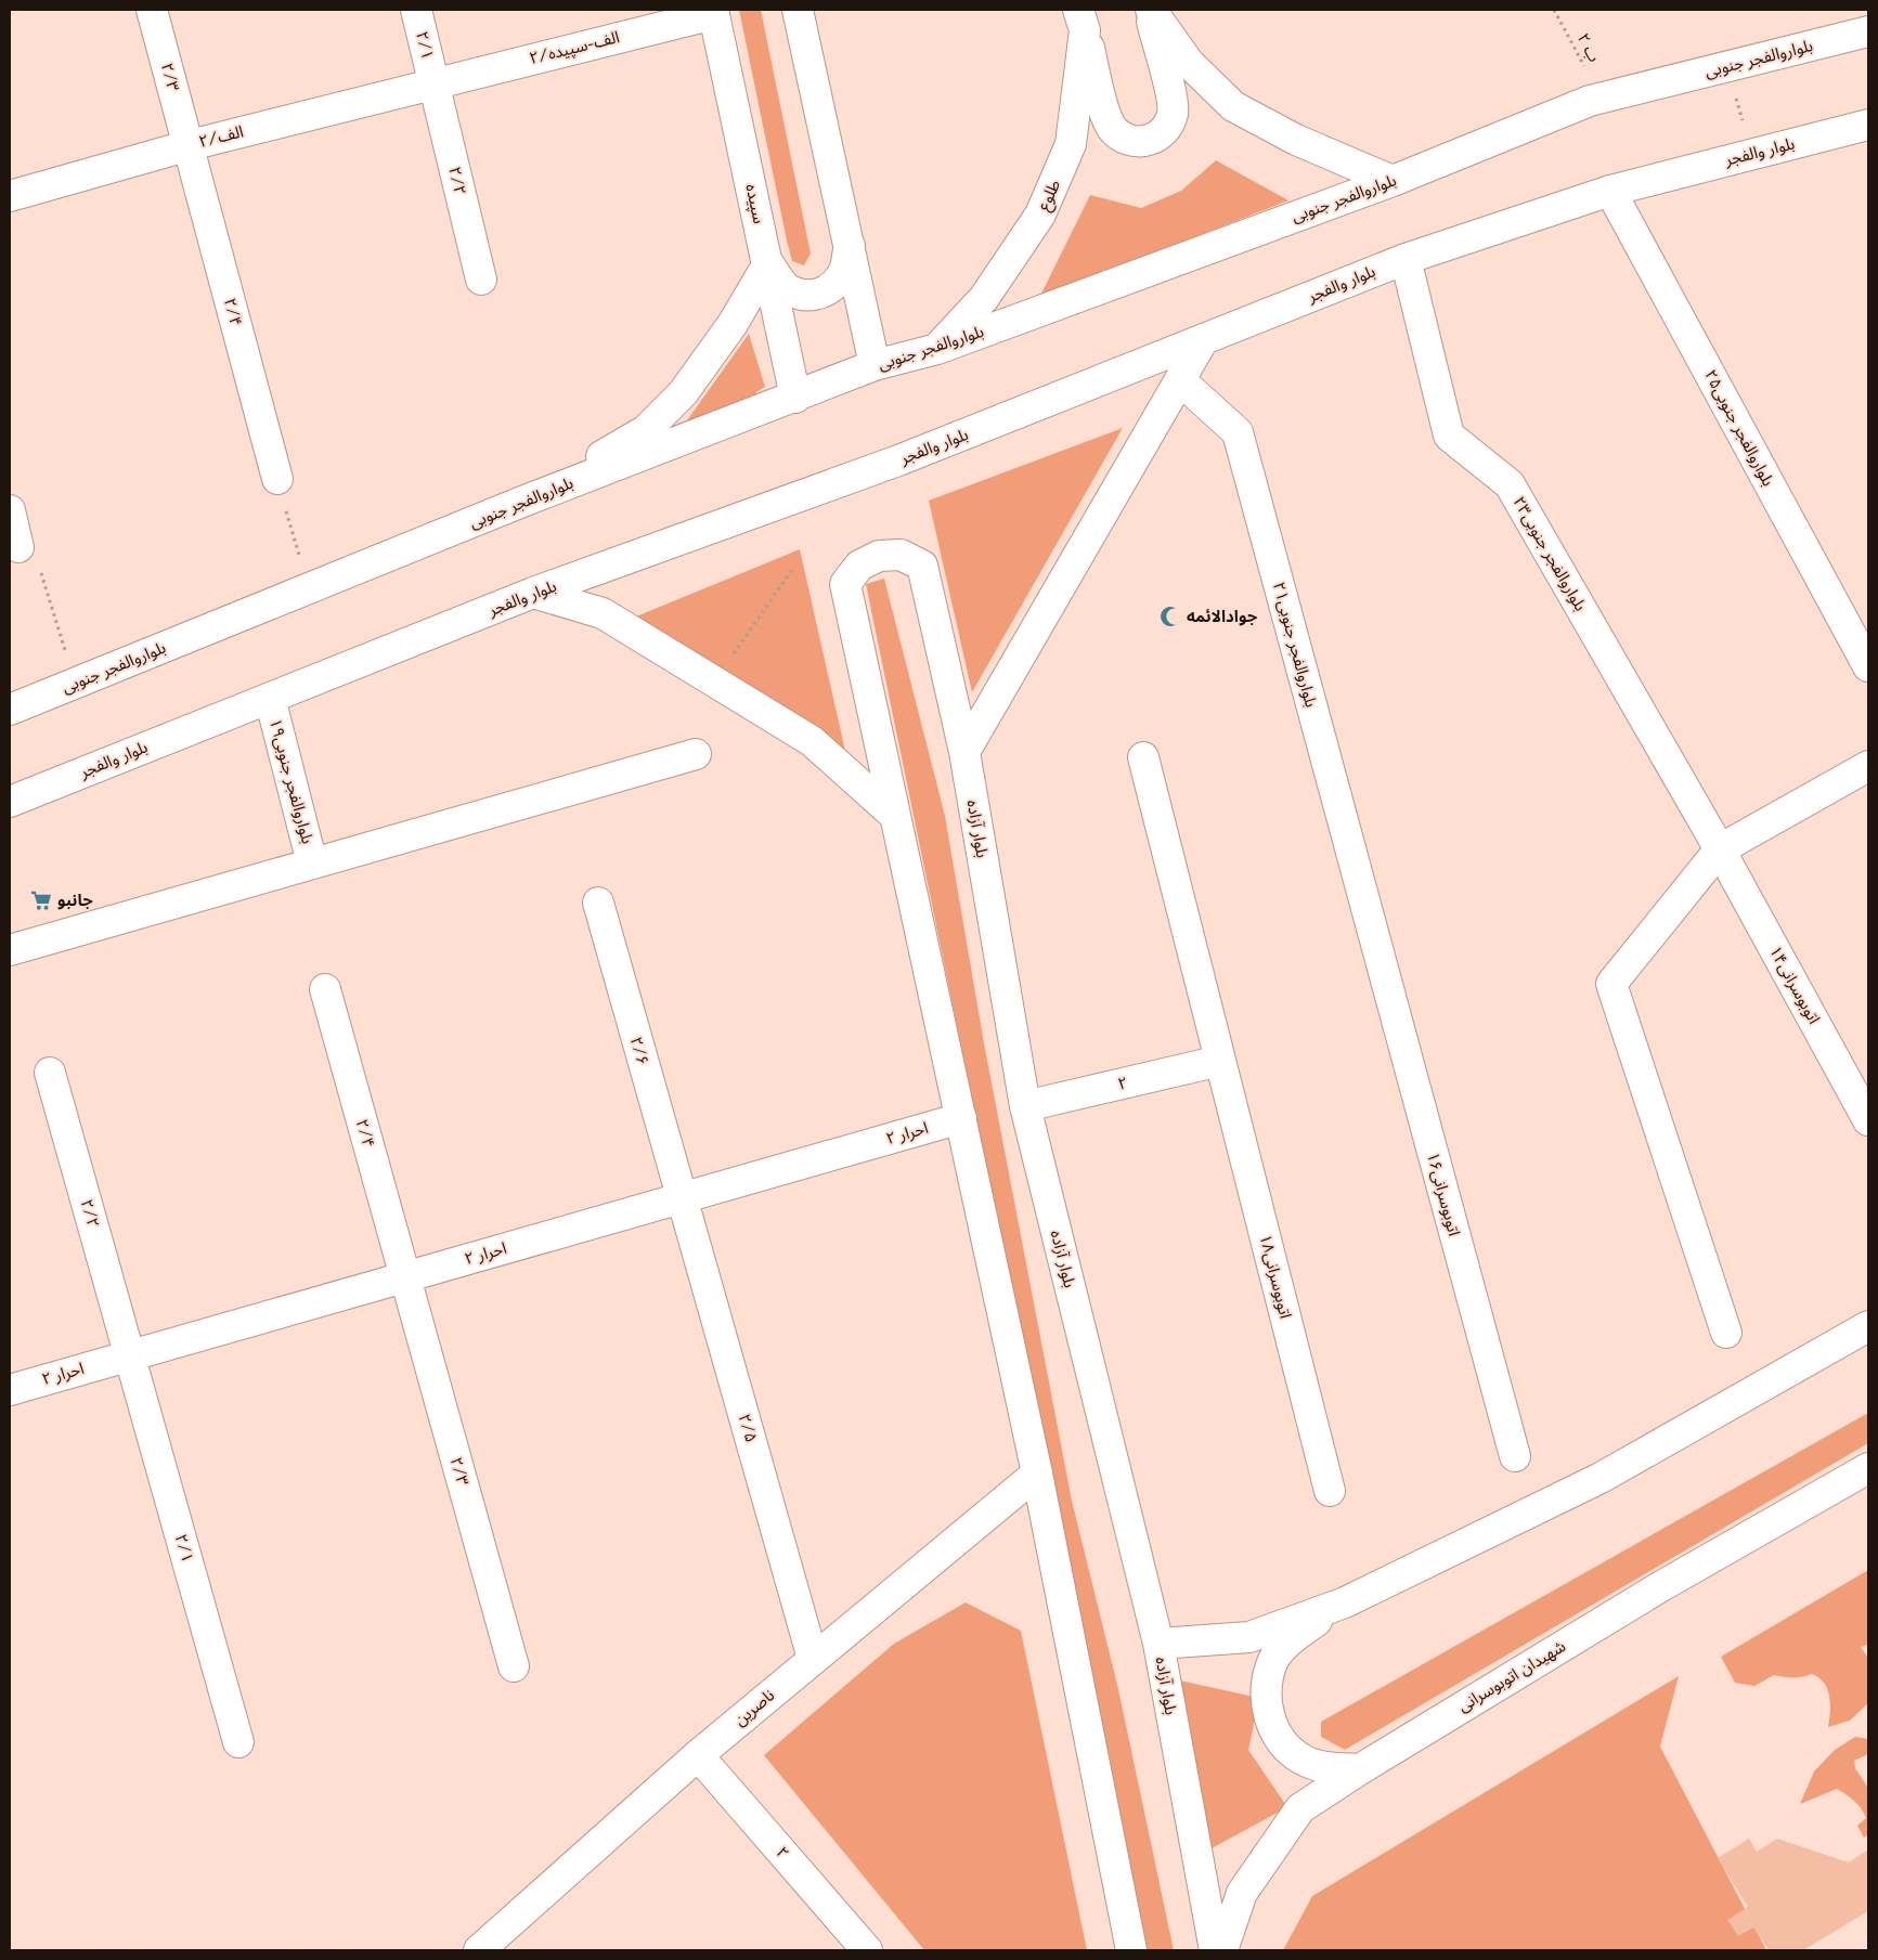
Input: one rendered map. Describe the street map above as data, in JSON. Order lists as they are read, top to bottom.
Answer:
{
  "streets": {
    "main road": [
      "۲/۱",
      "۲/الف-سپیده",
      "بلواروالفجر جنوبی",
      "۲/۳",
      "۲/الف",
      "بلوار والفجر",
      "۲/۲",
      "طلوع",
      "سپیده",
      "۲/۴",
      "بلواروالفجر جنوبی۲۵",
      "بلواروالفجر جنوبی۲۳",
      "بلواروالفجر جنوبی۲۱",
      "بلواروالفجر جنوبی۱۹",
      "بلوار آزاده",
      "اتوبوسرانی۱۴",
      "۲/۶",
      "۲",
      "۲ احرار",
      "اتوبوسرانی۱۶",
      "اتوبوسرانی۱۸",
      "۲/۵",
      "شهیدان اتوبوسرانی",
      "ناصرین"
    ],
    "path": ["۲ ب"]
  },
  "crossings": [
    ["۲/۱", "۲/الف-سپیده"],
    ["۲/۱", "۲/الف"],
    ["۲/۱", "۲/۲"],
    ["۲/۱", "۲ احرار"],
    ["۲/الف-سپیده", "۲/الف"],
    ["۲/الف-سپیده", "۲/۲"],
    ["۲/الف-سپیده", "سپیده"],
    ["۲ ب", "بلواروالفجر جنوبی"],
    ["بلواروالفجر جنوبی", "طلوع"],
    ["بلواروالفجر جنوبی", "سپیده"],
    ["۲/۳", "۲/الف"],
    ["۲/۳", "۲/۴"],
    ["۲/۳", "۲ احرار"],
    ["۲/الف", "۲/۲"],
    ["۲/الف", "۲/۴"],
    ["بلوار والفجر", "بلواروالفجر جنوبی۲۵"],
    ["بلوار والفجر", "بلواروالفجر جنوبی۲۳"],
    ["بلوار والفجر", "بلواروالفجر جنوبی۱۹"],
    ["۲/۲", "۲ احرار"],
    ["۲/۴", "۲ احرار"],
    ["بلواروالفجر جنوبی۲۳", "اتوبوسرانی۱۴"],
    ["بلواروالفجر جنوبی۲۱", "اتوبوسرانی۱۶"],
    ["بلوار آزاده", "۲"],
    ["۲/۶", "۲ احرار"],
    ["۲/۶", "۲/۵"],
    ["۲", "اتوبوسرانی۱۸"],
    ["۲", "ناصرین"],
    ["۲ احرار", "۲/۵"],
    ["۲/۵", "ناصرین"]
  ],
  "places": {
    "mosque": ["جوادالائمه"],
    "supermarket": ["جانبو"]
  }
}
